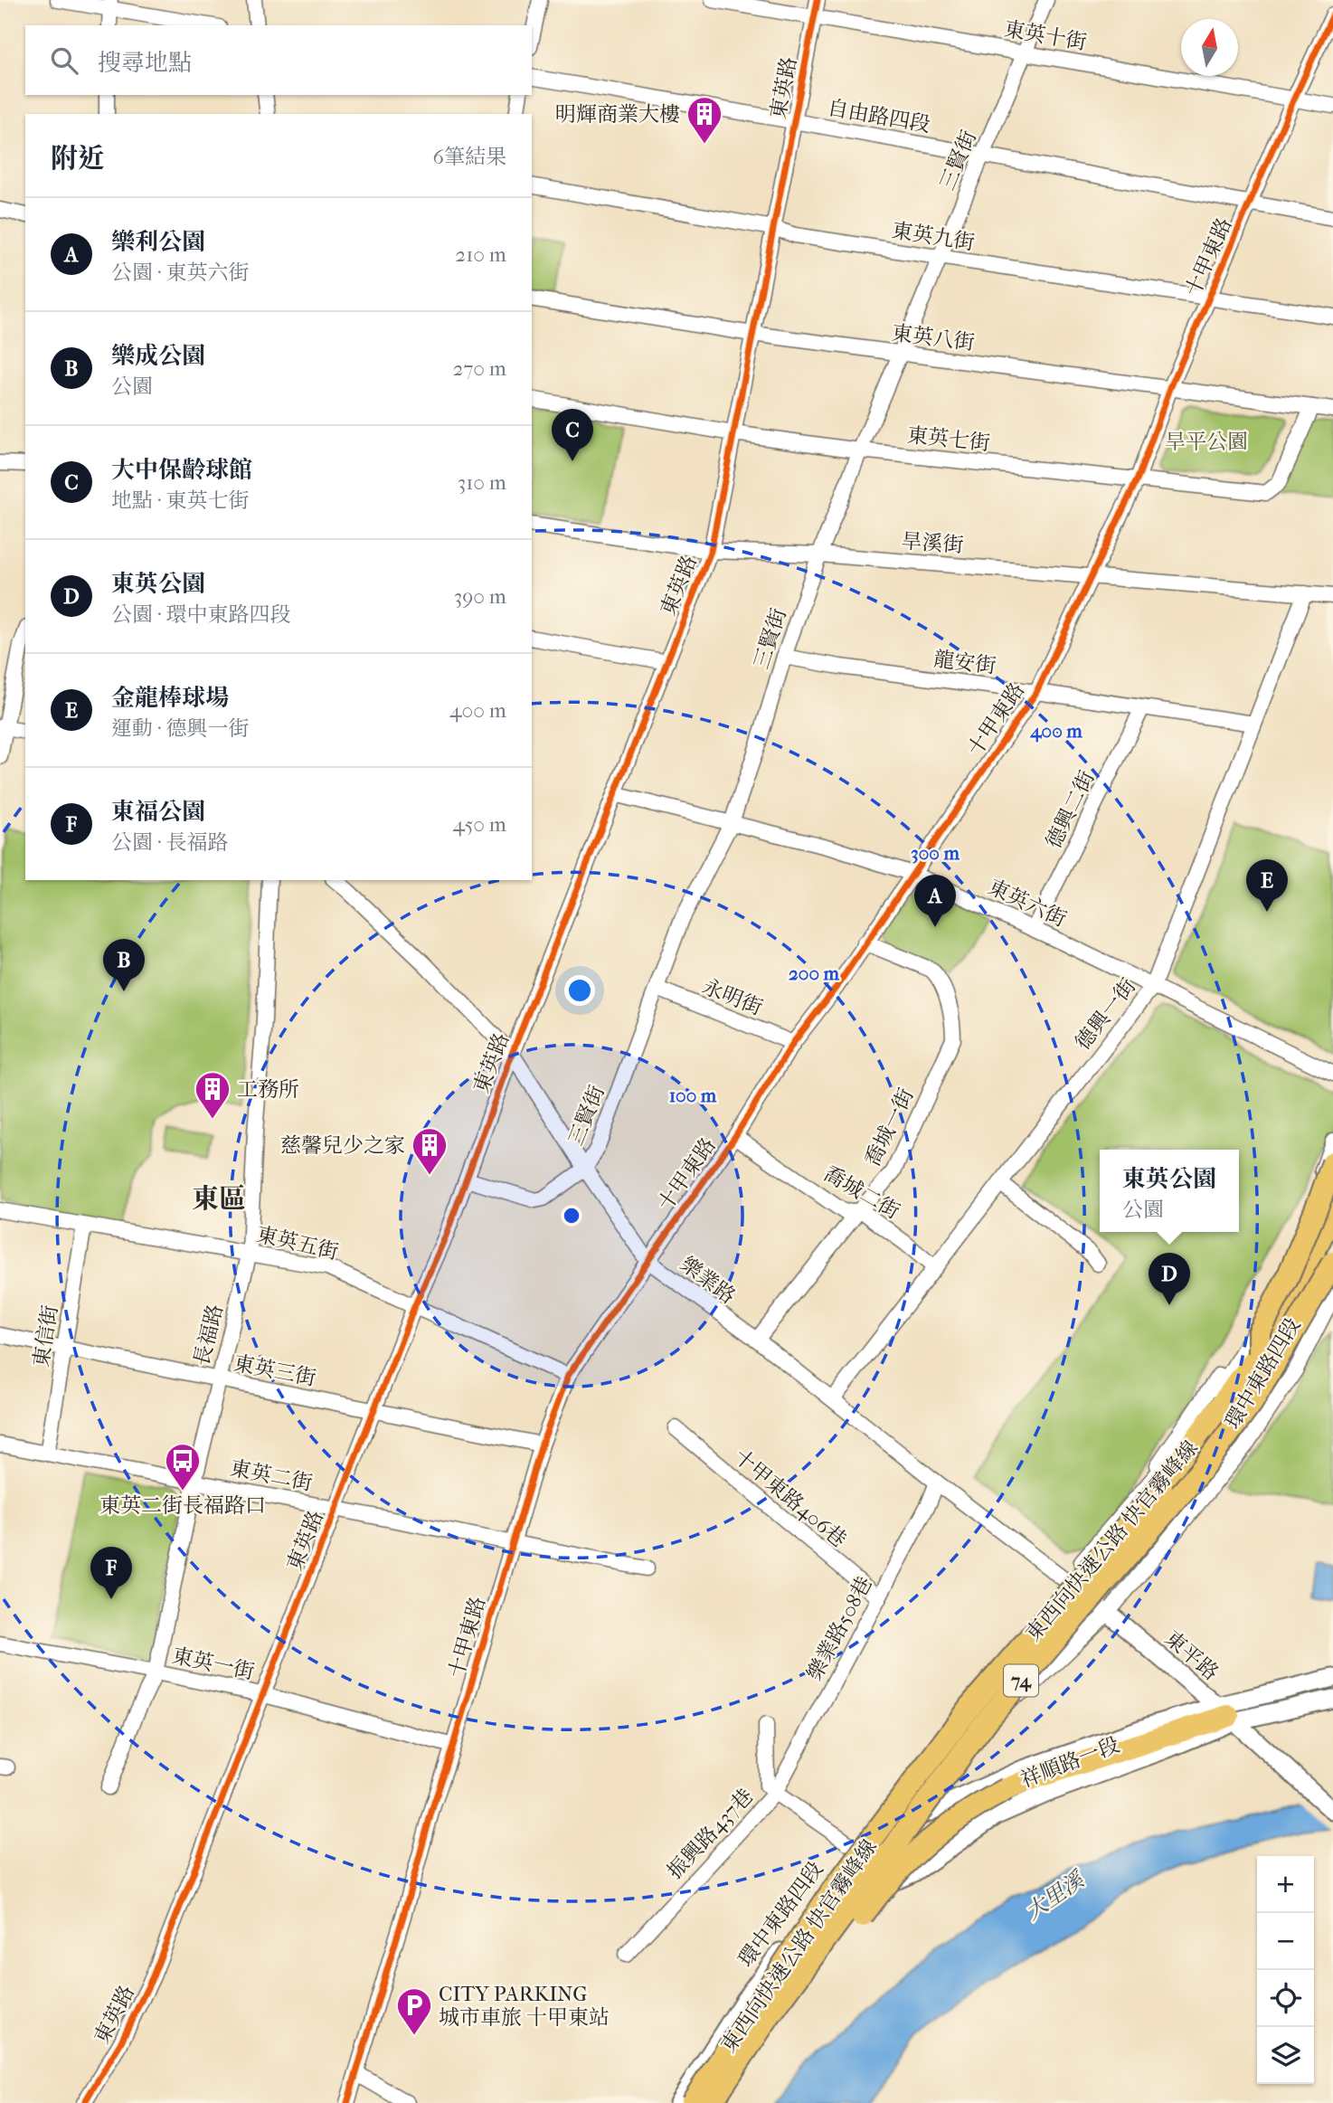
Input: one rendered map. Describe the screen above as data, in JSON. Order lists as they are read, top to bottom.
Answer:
{
  "streets": {
    "highway": ["東西向快速公路 快官霧峰線", "74"],
    "street": [
      "東英十街",
      "東英路",
      "自由路四段",
      "三賢街",
      "東英九街",
      "十甲東路",
      "東英八街",
      "東英七街",
      "旱溪街",
      "龍安街",
      "德興二街",
      "東英六街",
      "永明街",
      "德興一街",
      "喬城一街",
      "喬城二街",
      "東英五街",
      "樂業路",
      "長福路",
      "東信街",
      "東英三街",
      "環中東路四段",
      "東英二街",
      "十甲東路406巷",
      "樂業路508巷",
      "東平路",
      "東英一街",
      "祥順路一段",
      "振興路437巷"
    ]
  },
  "crossings": [
    ["東英十街", "東英路"],
    ["東英十街", "三賢街"],
    ["東英十街", "十甲東路"],
    ["東英路", "自由路四段"],
    ["東英路", "三賢街"],
    ["東英路", "東英九街"],
    ["東英路", "東英八街"],
    ["東英路", "東英七街"],
    ["東英路", "旱溪街"],
    ["東英路", "東英六街"],
    ["東英路", "東英五街"],
    ["東英路", "樂業路"],
    ["東英路", "東英三街"],
    ["東英路", "東英二街"],
    ["東英路", "東英一街"],
    ["自由路四段", "三賢街"],
    ["自由路四段", "十甲東路"],
    ["三賢街", "東英九街"],
    ["三賢街", "東英八街"],
    ["三賢街", "東英七街"],
    ["三賢街", "旱溪街"],
    ["三賢街", "龍安街"],
    ["三賢街", "東英六街"],
    ["三賢街", "永明街"],
    ["三賢街", "樂業路"],
    ["東英九街", "十甲東路"],
    ["十甲東路", "東英八街"],
    ["十甲東路", "東英七街"],
    ["十甲東路", "旱溪街"],
    ["十甲東路", "龍安街"],
    ["十甲東路", "東英六街"],
    ["十甲東路", "永明街"],
    ["十甲東路", "喬城一街"],
    ["十甲東路", "喬城二街"],
    ["十甲東路", "東英五街"],
    ["十甲東路", "樂業路"],
    ["十甲東路", "東英三街"],
    ["十甲東路", "東英二街"],
    ["十甲東路", "東英一街"],
    ["東英八街", "東英七街"],
    ["旱溪街", "德興一街"],
    ["龍安街", "德興二街"],
    ["龍安街", "德興一街"],
    ["德興二街", "東英六街"],
    ["東英六街", "德興一街"],
    ["德興一街", "喬城二街"],
    ["德興一街", "樂業路"],
    ["喬城一街", "喬城二街"],
    ["喬城一街", "樂業路"],
    ["東英五街", "長福路"],
    ["東英五街", "東信街"],
    ["樂業路", "環中東路四段"],
    ["樂業路", "樂業路508巷"],
    ["樂業路", "東平路"],
    ["長福路", "東英三街"],
    ["長福路", "東英二街"],
    ["長福路", "東英一街"],
    ["東信街", "東英三街"],
    ["東信街", "東英二街"],
    ["環中東路四段", "東平路"],
    ["環中東路四段", "祥順路一段"],
    ["十甲東路406巷", "樂業路508巷"],
    ["樂業路508巷", "振興路437巷"],
    ["東平路", "祥順路一段"]
  ],
  "districts": ["東區"],
  "water": ["大里溪"],
  "parks": ["旱平公園"],
  "places": {
    "building": ["明輝商業大樓", "工務所", "慈馨兒少之家"],
    "bus stop": ["東英二街長福路口"],
    "parking": ["CITY PARKING 城市車旅 十甲東站"]
  },
  "north": "top",
  "page": {
    "search": "搜尋地點",
    "heading": ["附近", "6筆結果"],
    "list": [
      {
        "mark": "A",
        "name": "樂利公園",
        "note": "公園 · 東英六街",
        "value": "210 m"
      },
      {
        "mark": "B",
        "name": "樂成公園",
        "note": "公園",
        "value": "270 m"
      },
      {
        "mark": "C",
        "name": "大中保齡球館",
        "note": "地點 · 東英七街",
        "value": "310 m"
      },
      {
        "mark": "D",
        "name": "東英公園",
        "note": "公園 · 環中東路四段",
        "value": "390 m"
      },
      {
        "mark": "E",
        "name": "金龍棒球場",
        "note": "運動 · 德興一街",
        "value": "400 m"
      },
      {
        "mark": "F",
        "name": "東福公園",
        "note": "公園 · 長福路",
        "value": "450 m"
      }
    ],
    "pins": [
      "C",
      "E",
      "A",
      "B",
      "D",
      "F"
    ],
    "popup": ["東英公園", "公園"],
    "map_buttons": ["+", "−"]
  },
  "rings": [
    "400 m",
    "300 m",
    "200 m",
    "100 m"
  ]
}
